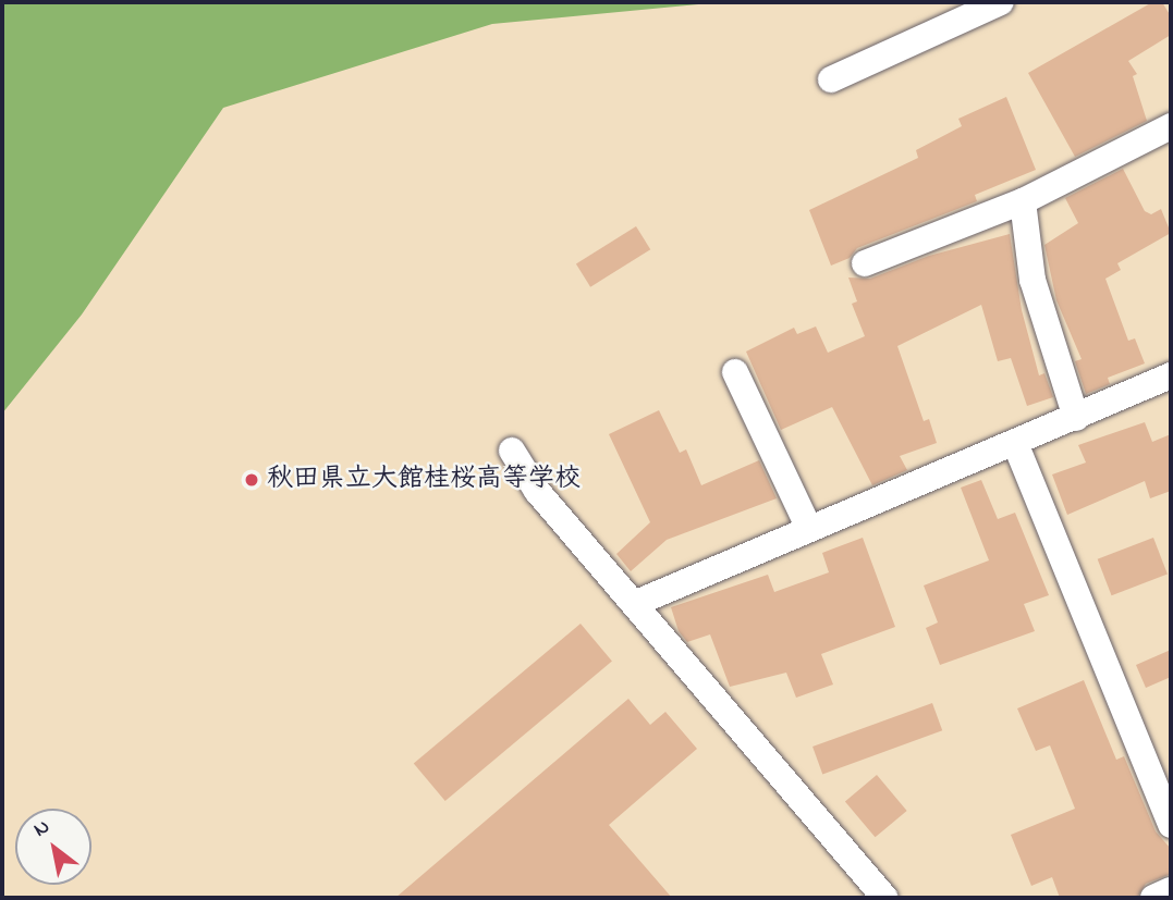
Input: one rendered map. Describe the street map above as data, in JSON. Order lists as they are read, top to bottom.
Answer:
{
  "places": ["秋田県立大館桂桜高等学校"],
  "north": "top left"
}
